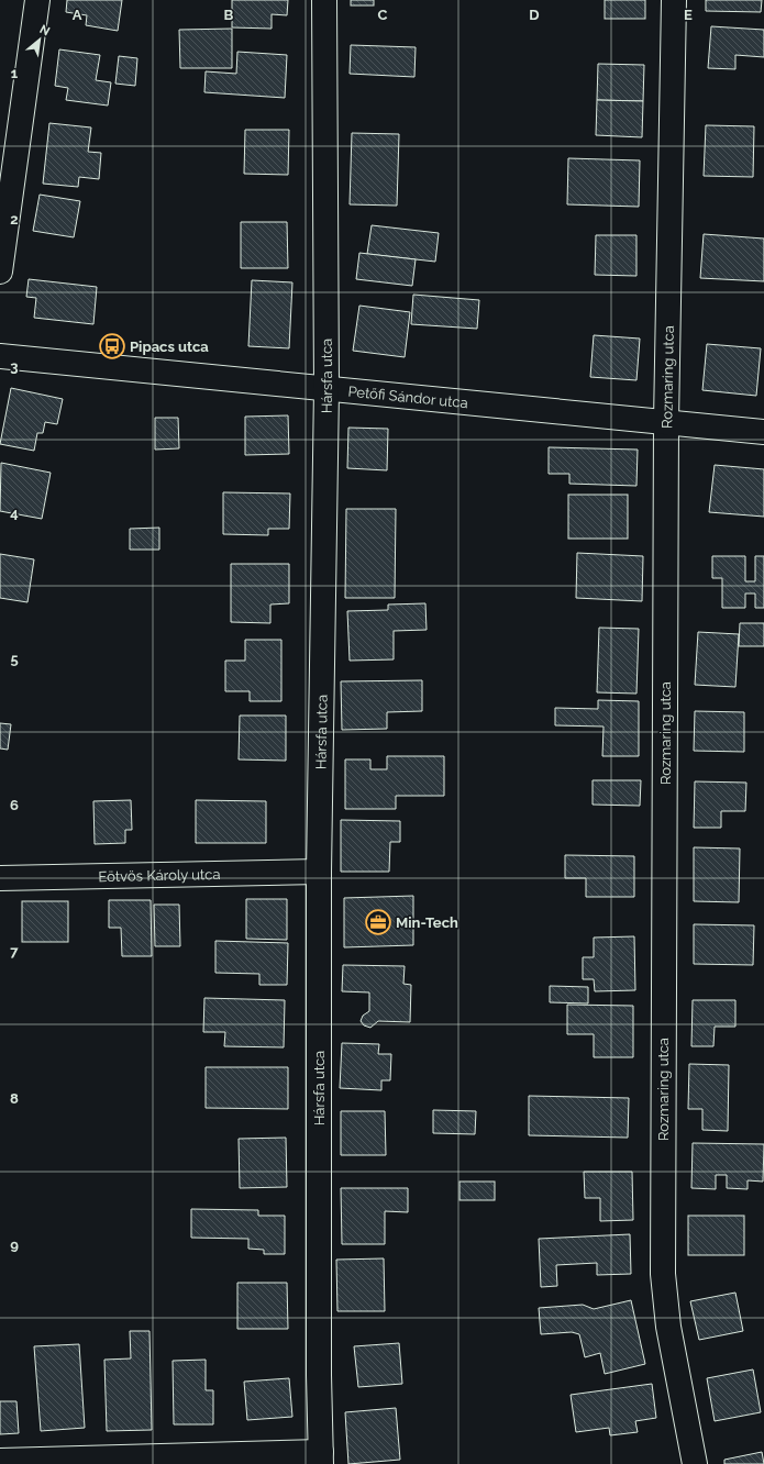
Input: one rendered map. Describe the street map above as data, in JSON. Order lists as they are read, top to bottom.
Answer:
{
  "streets": {
    "street": [
      "Hársfa utca",
      "Rozmaring utca",
      "Petőfi Sándor utca",
      "Eötvös Károly utca"
    ]
  },
  "crossings": [
    ["Hársfa utca", "Petőfi Sándor utca"],
    ["Hársfa utca", "Eötvös Károly utca"],
    ["Rozmaring utca", "Petőfi Sándor utca"]
  ],
  "places": {
    "bus stop": ["Pipacs utca"],
    "office": ["Min-Tech"]
  },
  "north": "top right",
  "grid": {
    "columns": [
      "A",
      "B",
      "C",
      "D",
      "E"
    ],
    "rows": [
      "1",
      "2",
      "3",
      "4",
      "5",
      "6",
      "7",
      "8",
      "9"
    ]
  }
}
